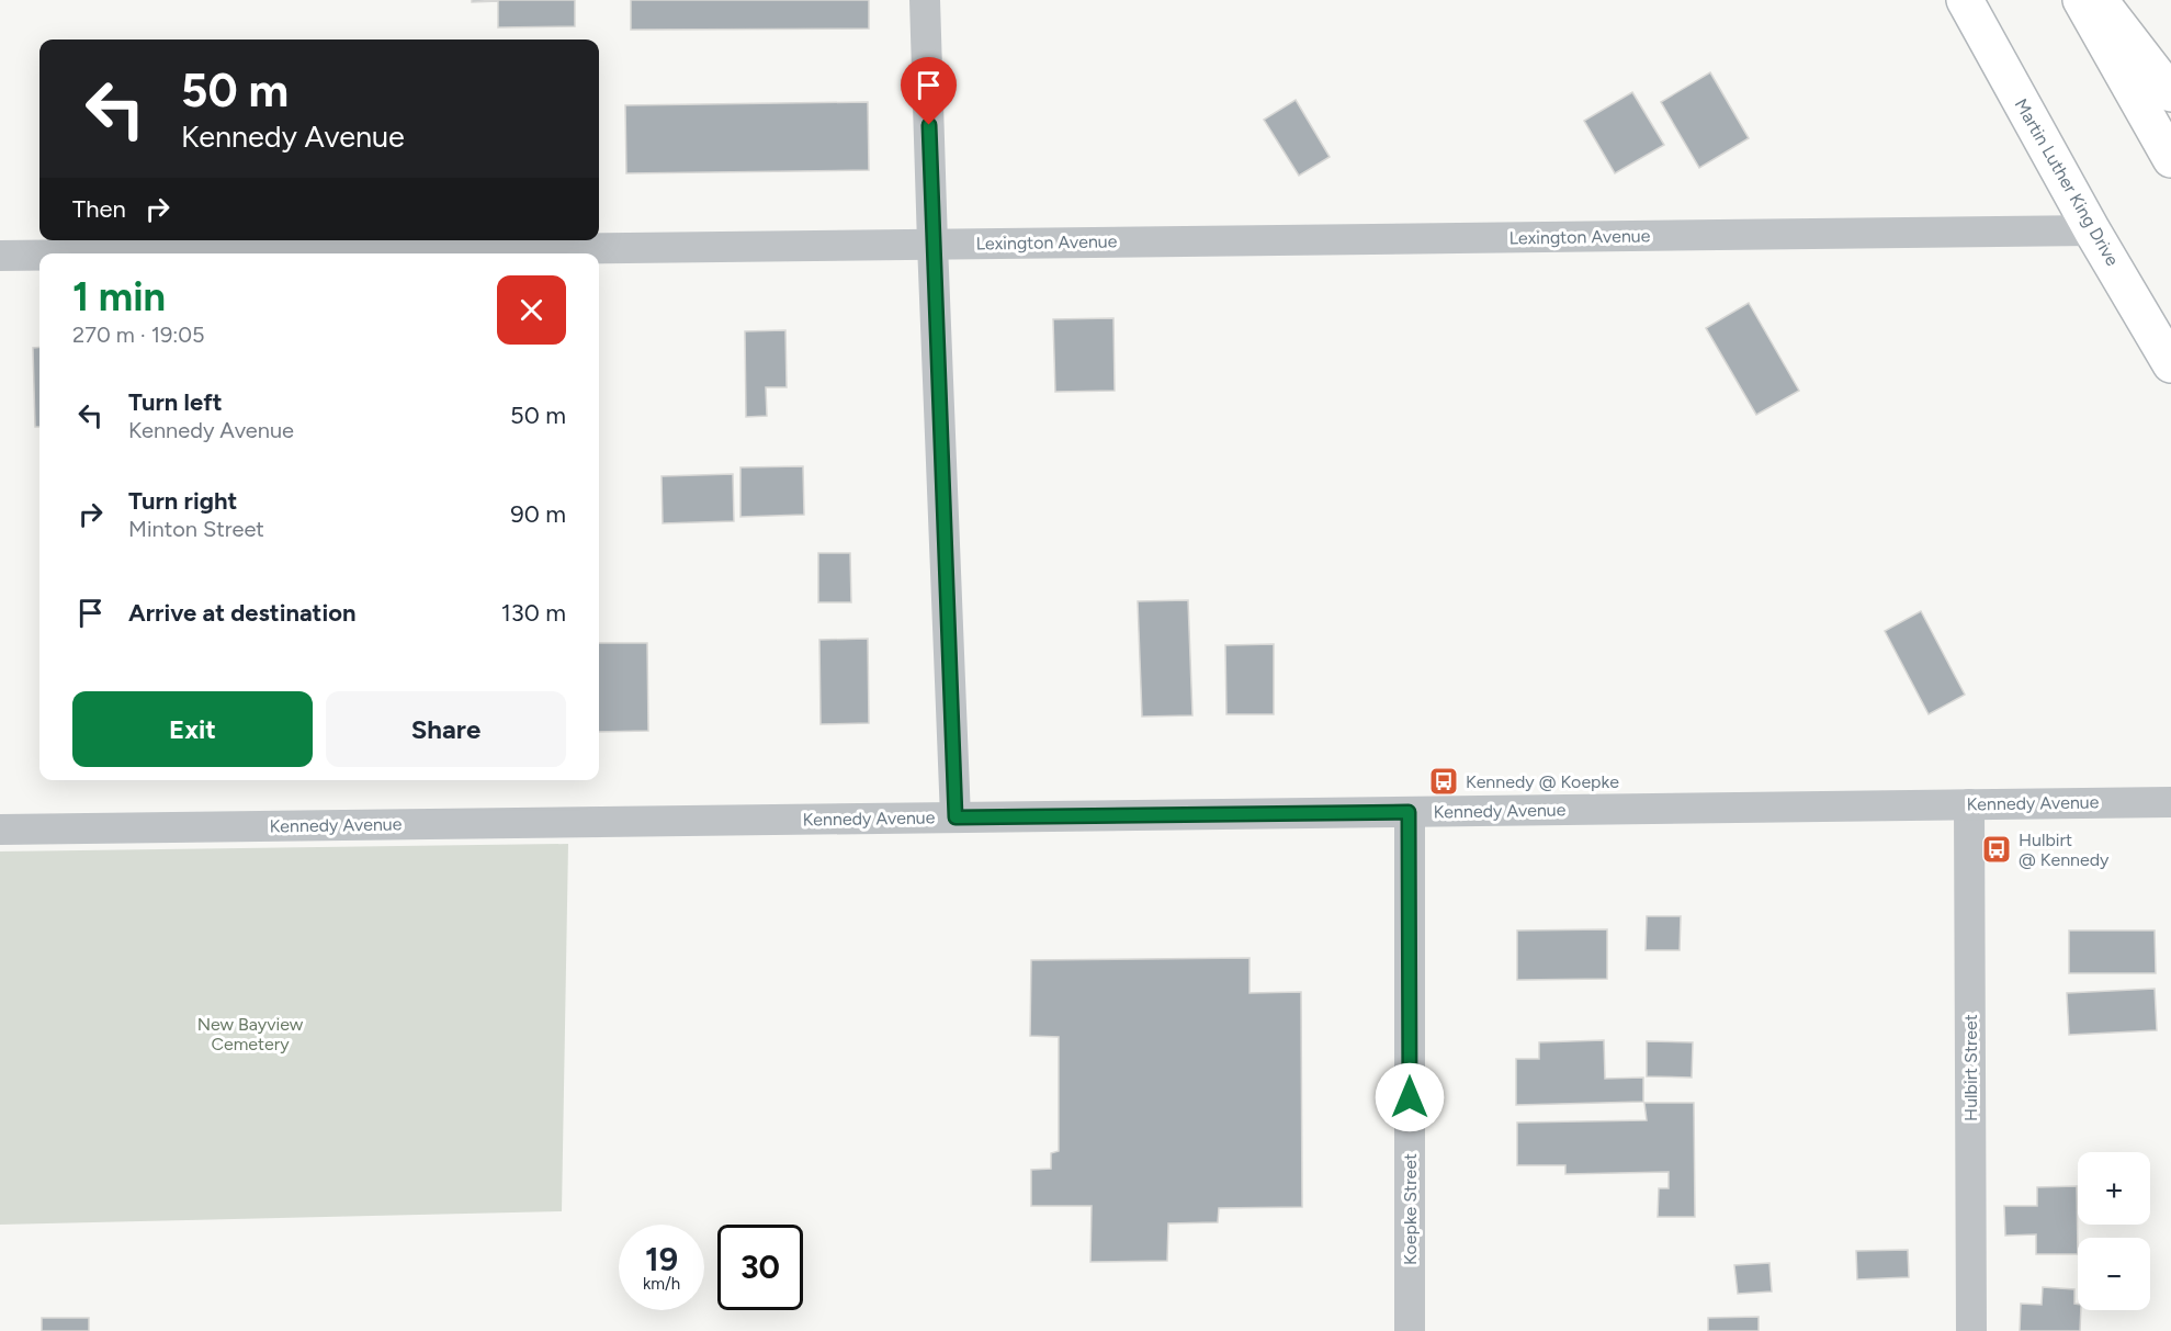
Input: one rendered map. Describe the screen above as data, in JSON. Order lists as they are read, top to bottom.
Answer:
{
  "streets": {
    "main road": ["Martin Luther King Drive"],
    "street": [
      "Lexington Avenue",
      "Kennedy Avenue",
      "Hulbirt Street",
      "Koepke Street"
    ]
  },
  "crossings": [
    ["Martin Luther King Drive", "Lexington Avenue"],
    ["Kennedy Avenue", "Hulbirt Street"],
    ["Kennedy Avenue", "Koepke Street"]
  ],
  "parks": ["New Bayview Cemetery"],
  "places": {
    "bus stop": ["Kennedy @ Koepke", "Hulbirt @ Kennedy"]
  },
  "page": {
    "turn": ["50 m", "Kennedy Avenue"],
    "then": "Then",
    "heading": ["1 min", "270 m · 19:05"],
    "list": [
      {
        "name": "Turn left",
        "note": "Kennedy Avenue",
        "value": "50 m"
      },
      {
        "name": "Turn right",
        "note": "Minton Street",
        "value": "90 m"
      },
      {
        "name": "Arrive at destination",
        "value": "130 m"
      }
    ],
    "buttons": ["Exit", "Share"],
    "map_buttons": ["+", "−"],
    "speed": "19 km/h",
    "limit": "30"
  }
}
